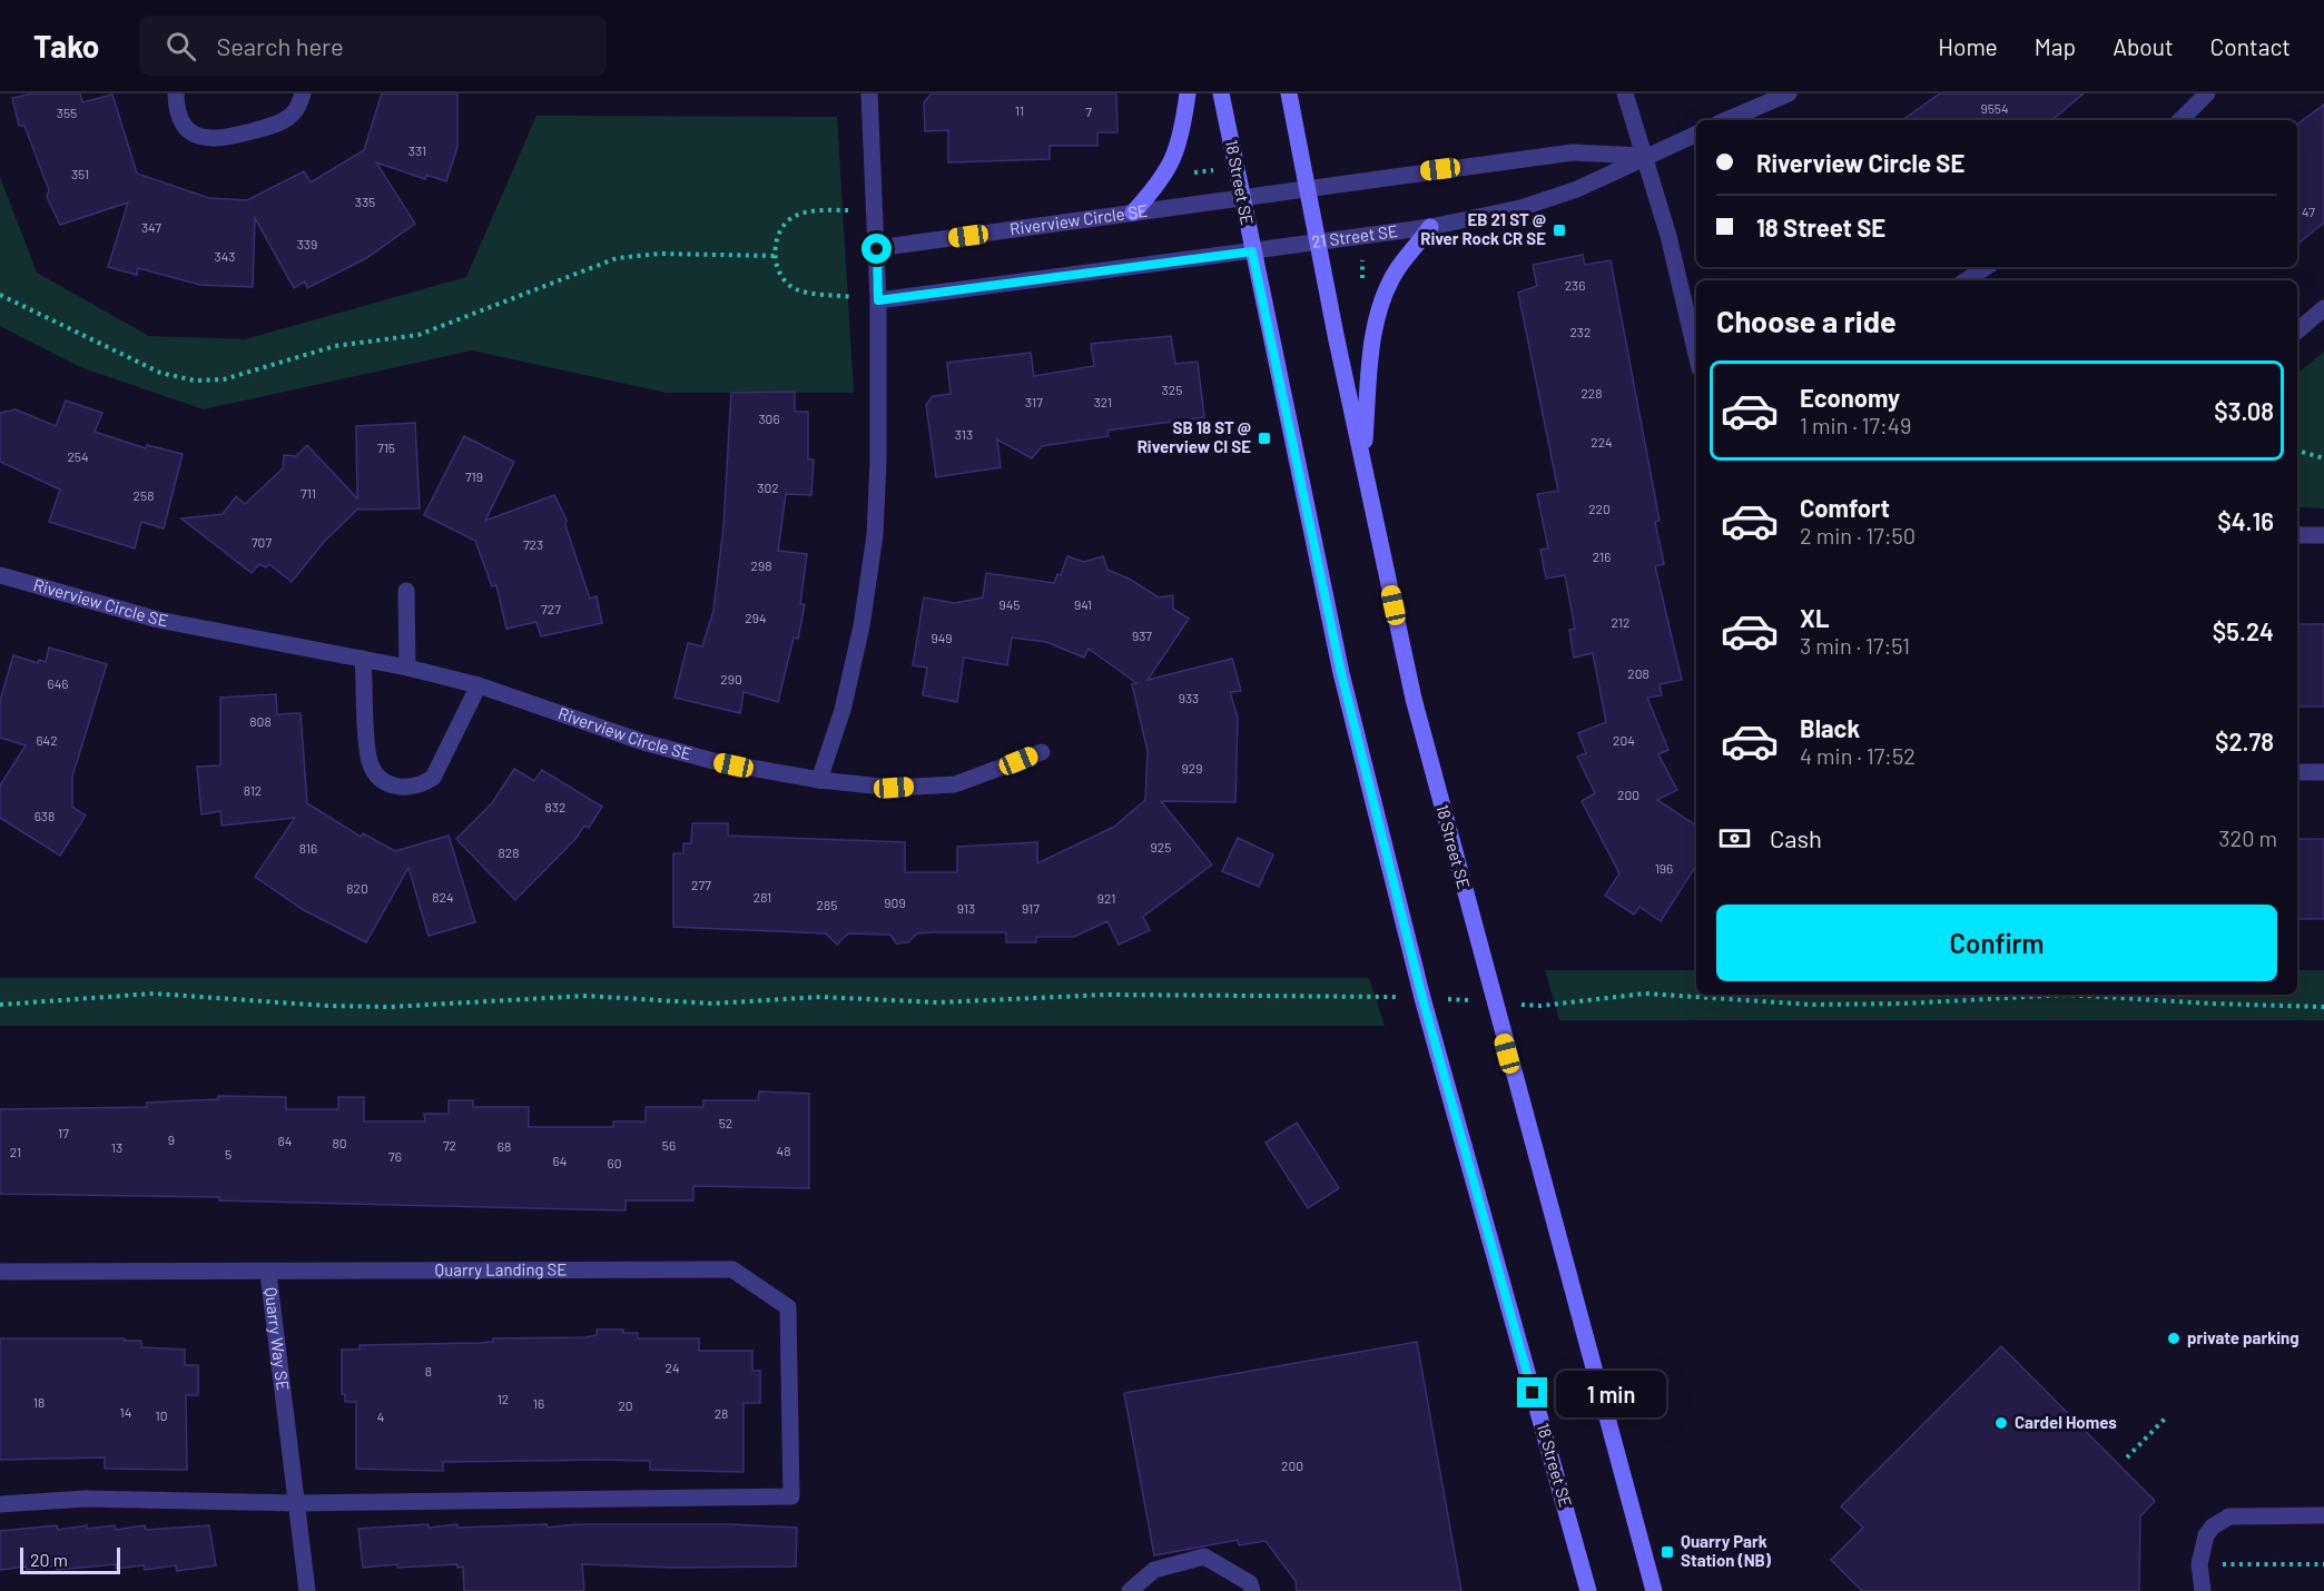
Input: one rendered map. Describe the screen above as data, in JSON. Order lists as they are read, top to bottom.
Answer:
{
  "streets": {
    "main road": ["18 Street SE"],
    "street": [
      "Riverview Circle SE",
      "21 Street SE",
      "Quarry Landing SE",
      "Quarry Way SE"
    ]
  },
  "crossings": [
    ["18 Street SE", "Riverview Circle SE"],
    ["18 Street SE", "21 Street SE"],
    ["Riverview Circle SE", "21 Street SE"],
    ["Quarry Landing SE", "Quarry Way SE"]
  ],
  "places": {
    "transit": ["EB 21 ST @ River Rock CR SE", "SB 18 ST @ Riverview CI SE", "Quarry Park Station (NB)"],
    "other": ["private parking", "Cardel Homes"]
  },
  "house_numbers": [
    "9554",
    "11",
    "7",
    "355",
    "331",
    "351",
    "335",
    "47",
    "347",
    "339",
    "343",
    "236",
    "232",
    "325",
    "228",
    "317",
    "321",
    "306",
    "313",
    "224",
    "715",
    "254",
    "719",
    "302",
    "711",
    "258",
    "220",
    "707",
    "723",
    "216",
    "298",
    "945",
    "941",
    "727",
    "294",
    "212",
    "937",
    "949",
    "208",
    "290",
    "646",
    "933",
    "808",
    "642",
    "204",
    "929",
    "812",
    "200",
    "832",
    "638",
    "925",
    "816",
    "828",
    "196",
    "277",
    "820",
    "824",
    "281",
    "921",
    "909",
    "285",
    "913",
    "917",
    "52",
    "17",
    "9",
    "84",
    "80",
    "72",
    "56",
    "68",
    "13",
    "48",
    "21",
    "5",
    "76",
    "64",
    "60",
    "24",
    "8",
    "12",
    "18",
    "16",
    "20",
    "14",
    "28",
    "10",
    "4",
    "200"
  ],
  "scale_bar": "20 m",
  "page": {
    "header": "Tako",
    "search": "Search here",
    "nav": [
      "Home",
      "Map",
      "About",
      "Contact"
    ],
    "banner": ["Riverview Circle SE", "18 Street SE"],
    "heading": "Choose a ride",
    "list": [
      {
        "name": "Economy",
        "note": "1 min · 17:49",
        "value": "$3.08"
      },
      {
        "name": "Comfort",
        "note": "2 min · 17:50",
        "value": "$4.16"
      },
      {
        "name": "XL",
        "note": "3 min · 17:51",
        "value": "$5.24"
      },
      {
        "name": "Black",
        "note": "4 min · 17:52",
        "value": "$2.78"
      }
    ],
    "pay": ["Cash", "320 m"],
    "buttons": "Confirm",
    "bubble": "1 min",
    "scale": "20 m"
  }
}
